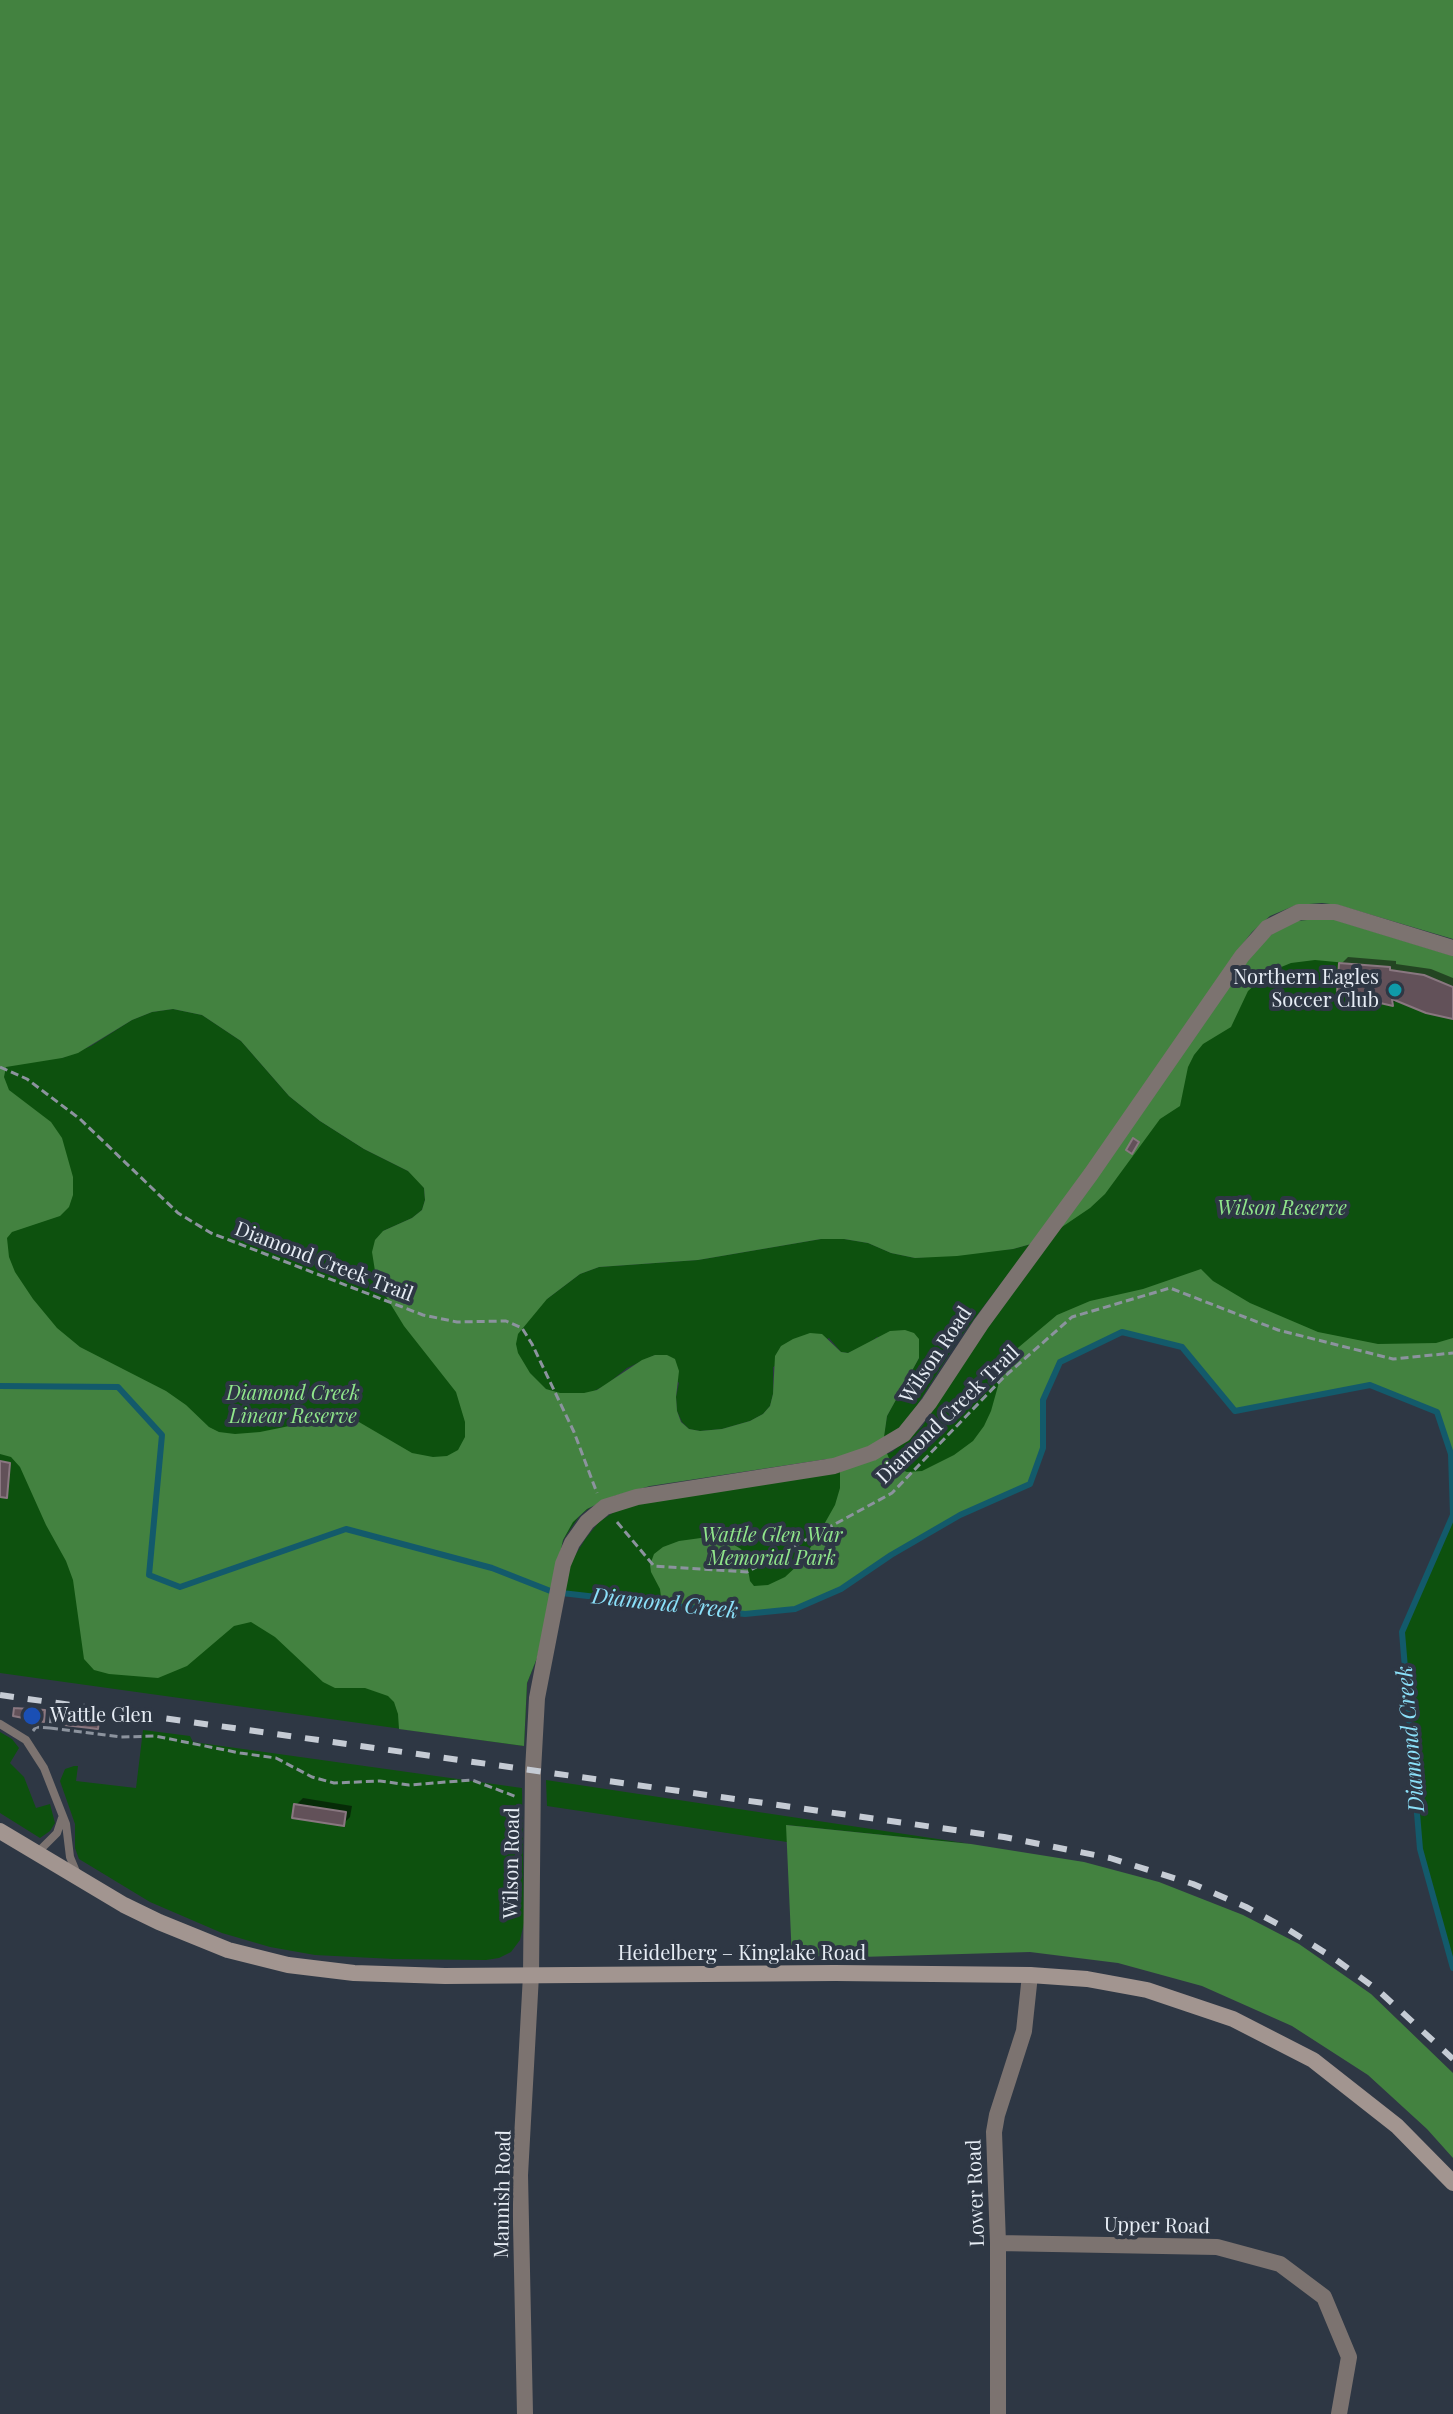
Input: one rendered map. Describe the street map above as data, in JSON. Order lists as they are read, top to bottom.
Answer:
{
  "streets": {
    "main road": ["Heidelberg – Kinglake Road"],
    "street": [
      "Wilson Road",
      "Lower Road",
      "Mannish Road",
      "Upper Road"
    ],
    "path": ["Diamond Creek Trail"]
  },
  "crossings": [
    ["Diamond Creek Trail", "Wilson Road"],
    ["Wilson Road", "Heidelberg – Kinglake Road"],
    ["Wilson Road", "Mannish Road"],
    ["Heidelberg – Kinglake Road", "Lower Road"],
    ["Heidelberg – Kinglake Road", "Mannish Road"],
    ["Lower Road", "Upper Road"]
  ],
  "water": ["Diamond Creek"],
  "parks": ["Wilson Reserve", "Diamond Creek Linear Reserve", "Wattle Glen War Memorial Park"],
  "places": ["Northern Eagles Soccer Club", "Wattle Glen"]
}
